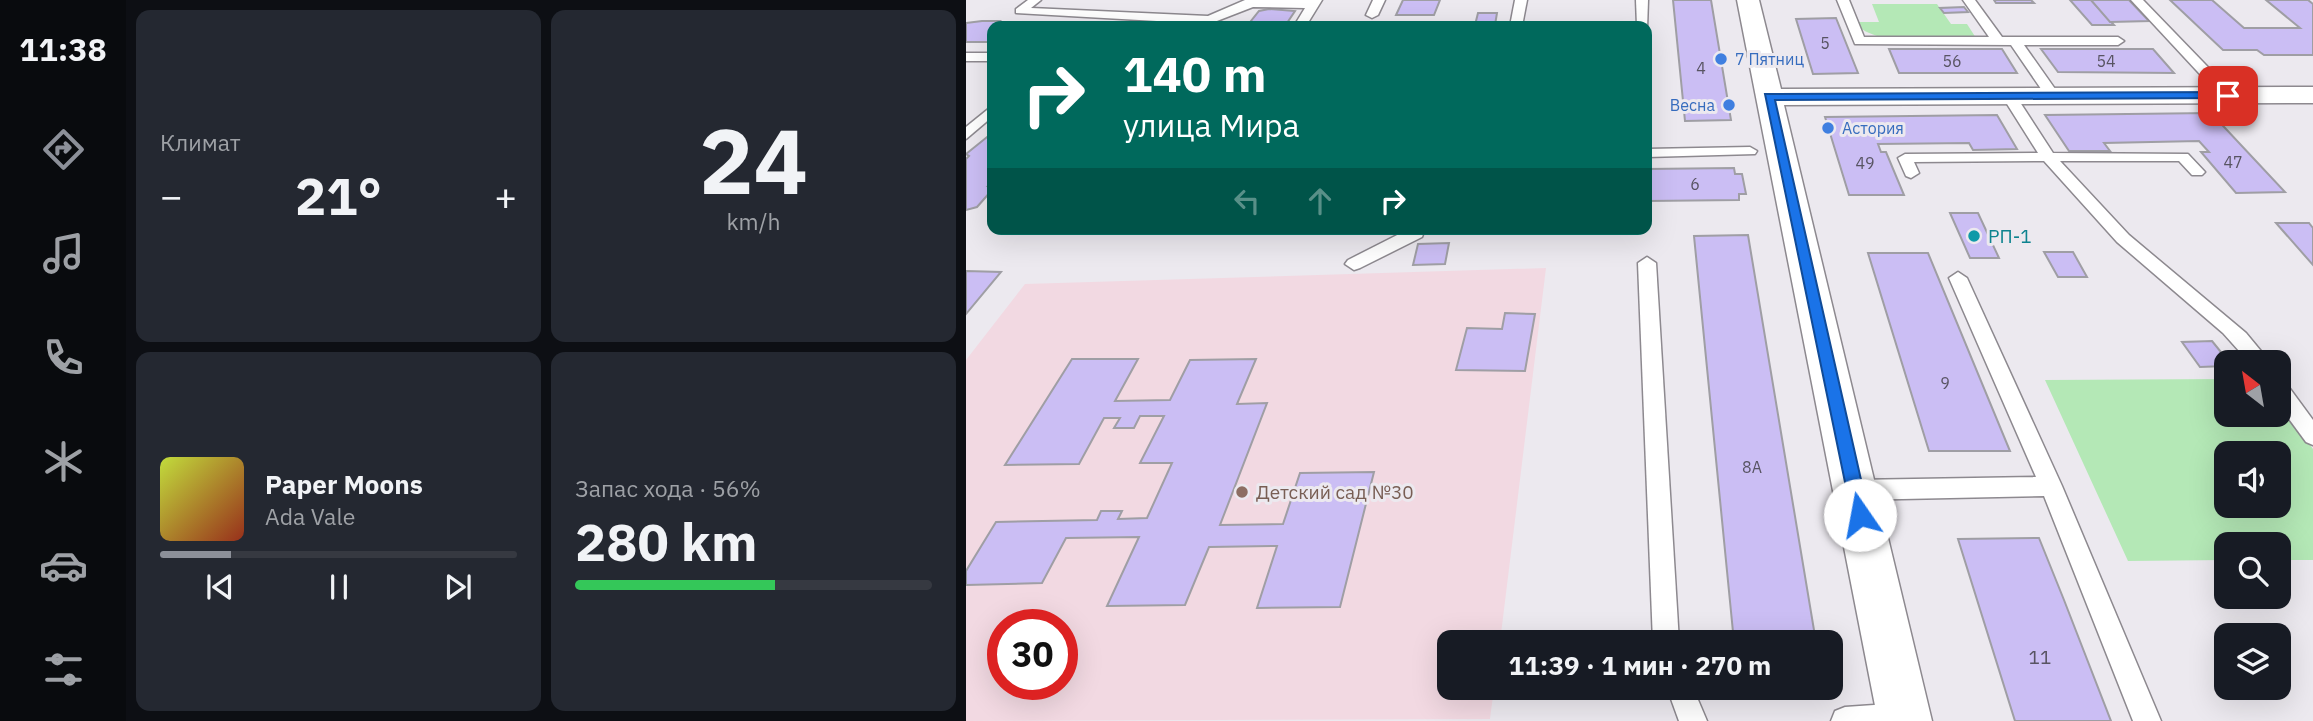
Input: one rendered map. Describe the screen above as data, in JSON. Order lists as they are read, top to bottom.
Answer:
{
  "places": [
    "7 Пятниц",
    "Весна",
    "Астория",
    "РП-1",
    "Детский сад №30"
  ],
  "house_numbers": [
    "5",
    "56",
    "54",
    "4",
    "47",
    "49",
    "6",
    "9",
    "8А",
    "11"
  ],
  "north": "top left",
  "page": {
    "tabs": "11:38",
    "tile": [
      "Климат",
      ["24", "km/h"],
      ["Запас хода · 56%", "280 km"]
    ],
    "turn": ["140 m", "улица Мира"],
    "heat": ["−", "21°", "+"],
    "song": ["Paper Moons", "Ada Vale"],
    "limit": "30",
    "trip": "11:39 · 1 мин · 270 m"
  }
}
